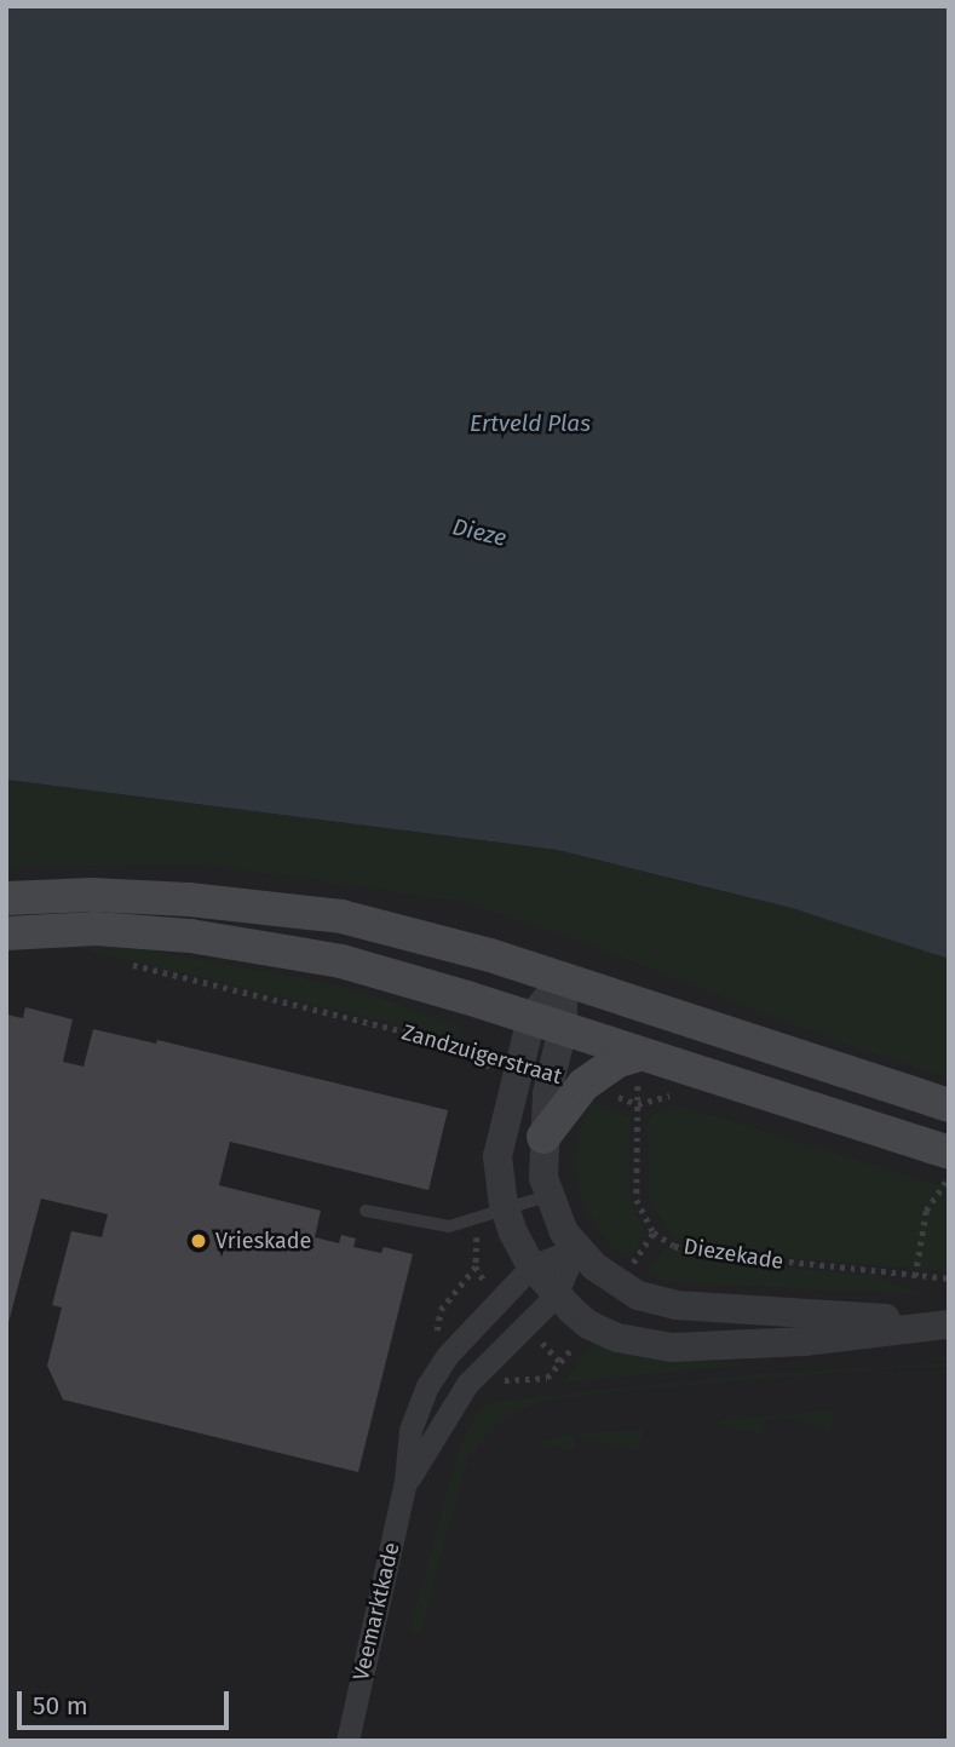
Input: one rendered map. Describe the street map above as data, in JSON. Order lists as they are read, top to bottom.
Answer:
{
  "streets": {
    "street": ["Veemarktkade"],
    "path": ["Zandzuigerstraat", "Diezekade"]
  },
  "crossings": [
    ["Zandzuigerstraat", "Diezekade"]
  ],
  "water": ["Ertveld Plas", "Dieze"],
  "places": ["Vrieskade"],
  "scale_bar": "50 m"
}
